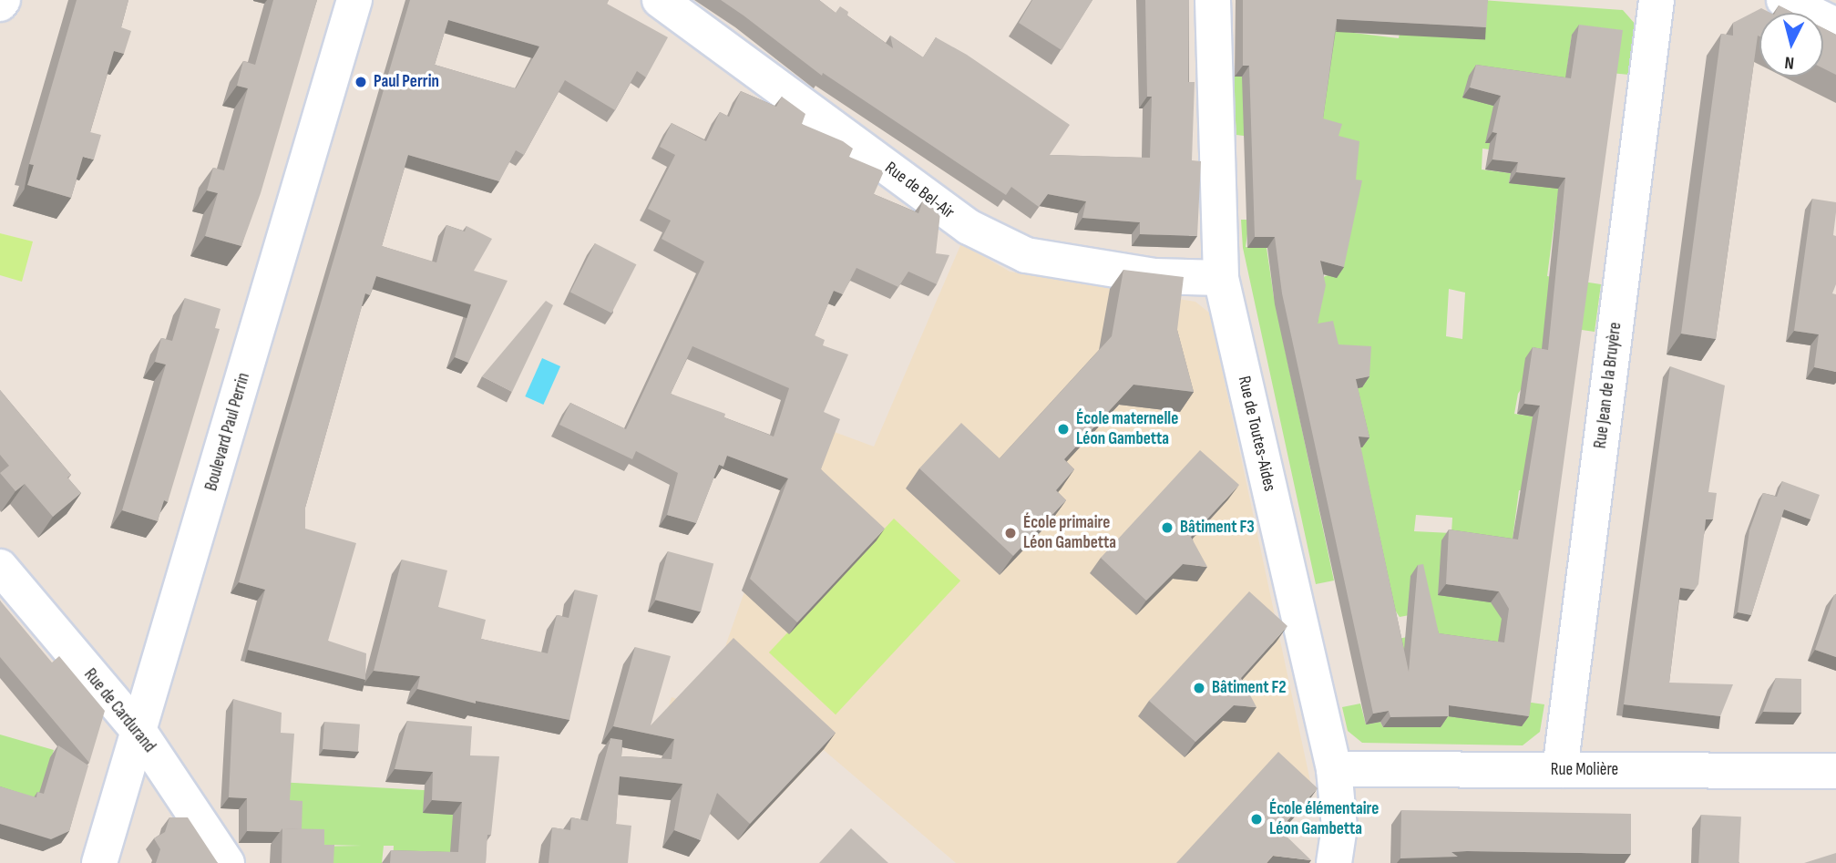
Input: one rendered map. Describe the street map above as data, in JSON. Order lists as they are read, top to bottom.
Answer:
{
  "streets": {
    "street": [
      "Rue de Bel-Air",
      "Rue Jean de la Bruyère",
      "Boulevard Paul Perrin",
      "Rue de Toutes-Aides",
      "Rue de Cardurand",
      "Rue Molière"
    ]
  },
  "crossings": [
    ["Rue de Bel-Air", "Rue de Toutes-Aides"],
    ["Rue Jean de la Bruyère", "Rue Molière"],
    ["Boulevard Paul Perrin", "Rue de Cardurand"],
    ["Rue de Toutes-Aides", "Rue Molière"]
  ],
  "places": [
    "Paul Perrin",
    "École maternelle Léon Gambetta",
    "Bâtiment F3",
    "École primaire Léon Gambetta",
    "Bâtiment F2",
    "École élémentaire Léon Gambetta"
  ],
  "north": "bottom"
}
